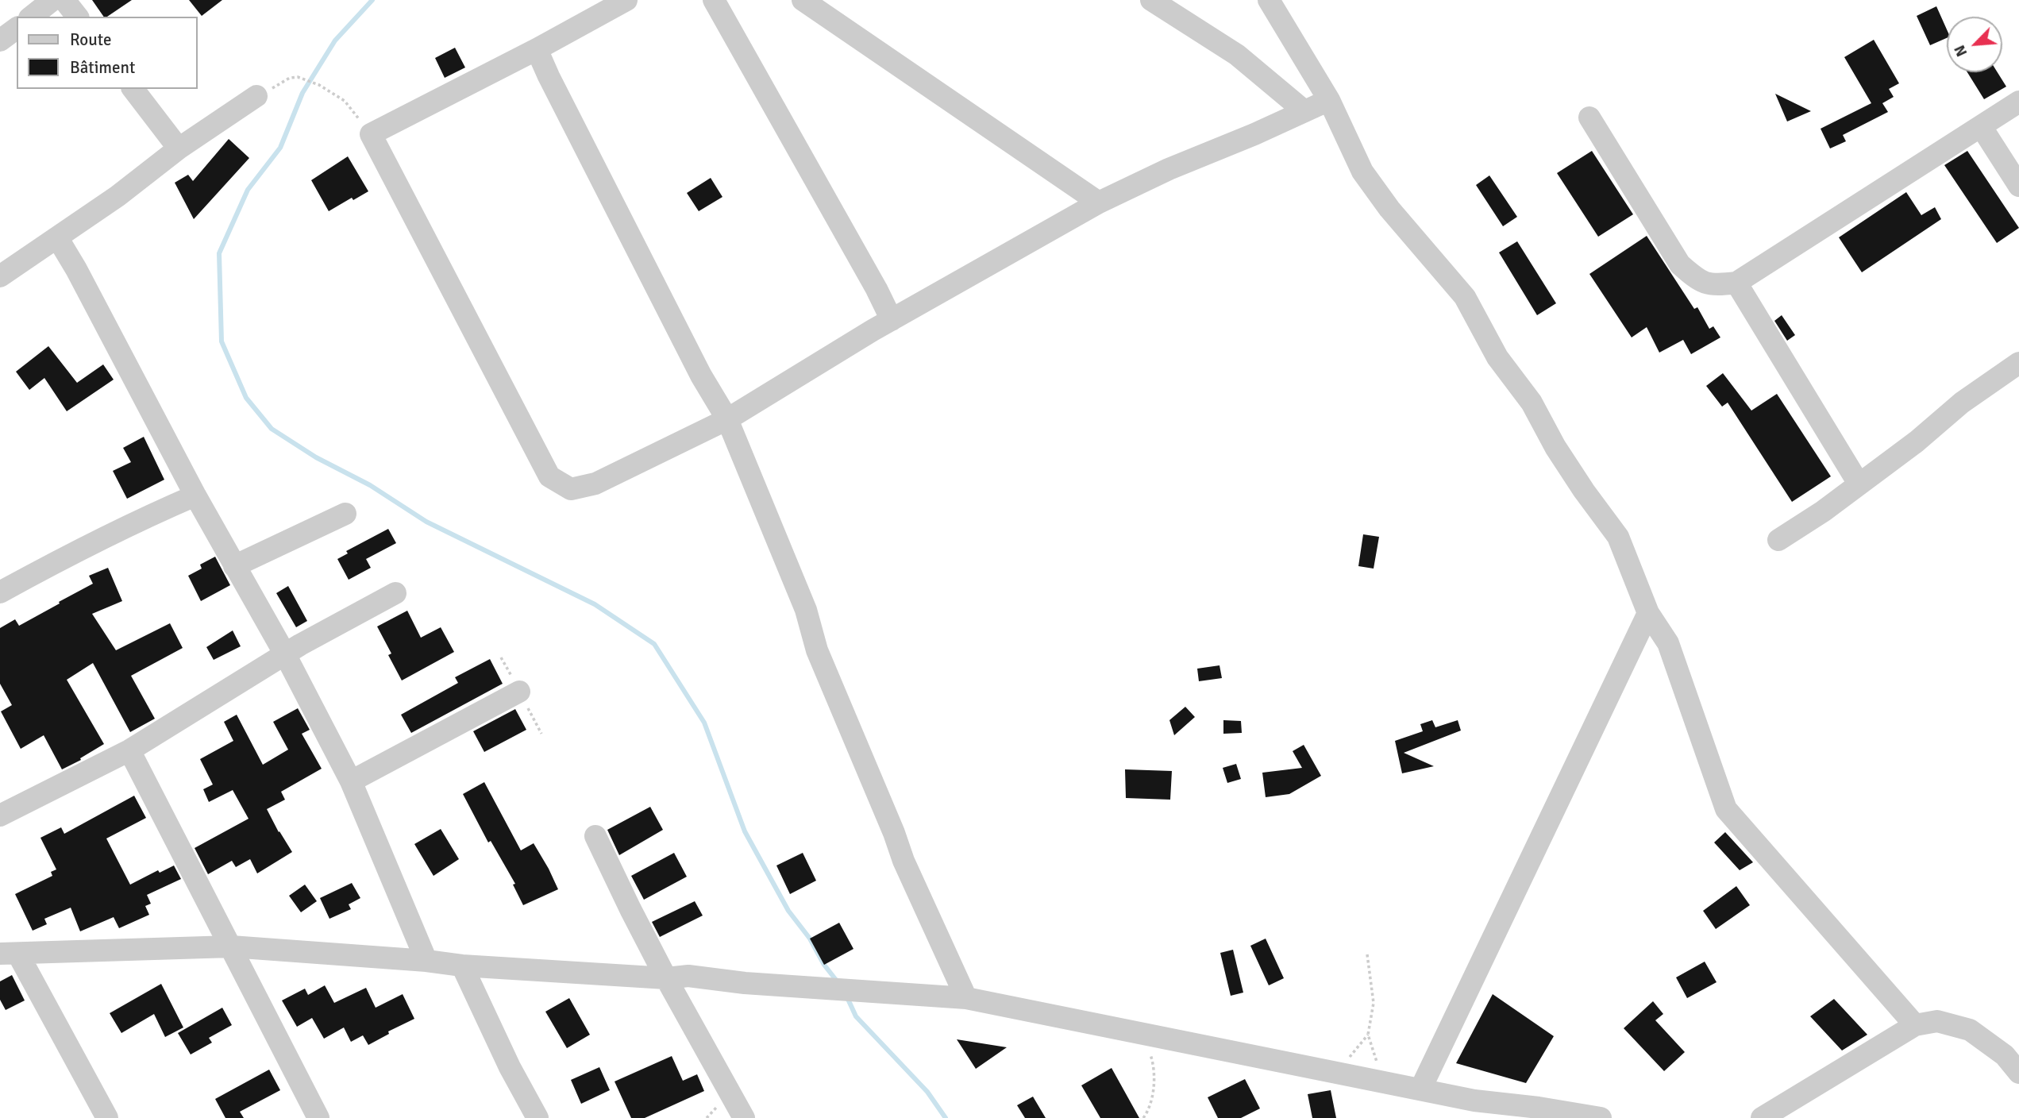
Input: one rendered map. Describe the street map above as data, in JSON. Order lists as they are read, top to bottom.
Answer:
{
  "legend": ["Route", "Bâtiment"],
  "north": "bottom left"
}
